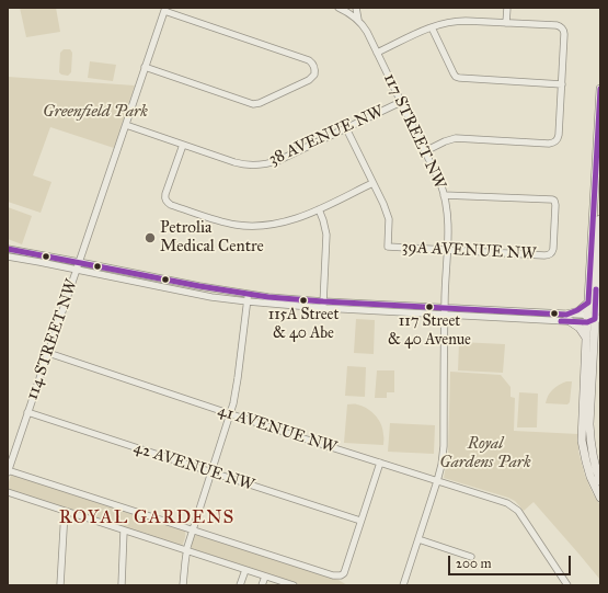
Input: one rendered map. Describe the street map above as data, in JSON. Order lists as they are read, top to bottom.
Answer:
{
  "streets": {
    "street": [
      "117 STREET NW",
      "38 AVENUE NW",
      "39A AVENUE NW",
      "114 STREET NW",
      "41 AVENUE NW",
      "42 AVENUE NW"
    ]
  },
  "crossings": [
    ["117 STREET NW", "38 AVENUE NW"],
    ["117 STREET NW", "39A AVENUE NW"],
    ["117 STREET NW", "41 AVENUE NW"],
    ["38 AVENUE NW", "114 STREET NW"],
    ["114 STREET NW", "41 AVENUE NW"],
    ["114 STREET NW", "42 AVENUE NW"]
  ],
  "districts": ["ROYAL GARDENS"],
  "parks": ["Greenfield Park", "Royal Gardens Park"],
  "places": ["Petrolia Medical Centre", "115A Street & 40 Abe", "117 Street & 40 Avenue"],
  "scale_bar": "200 m"
}
